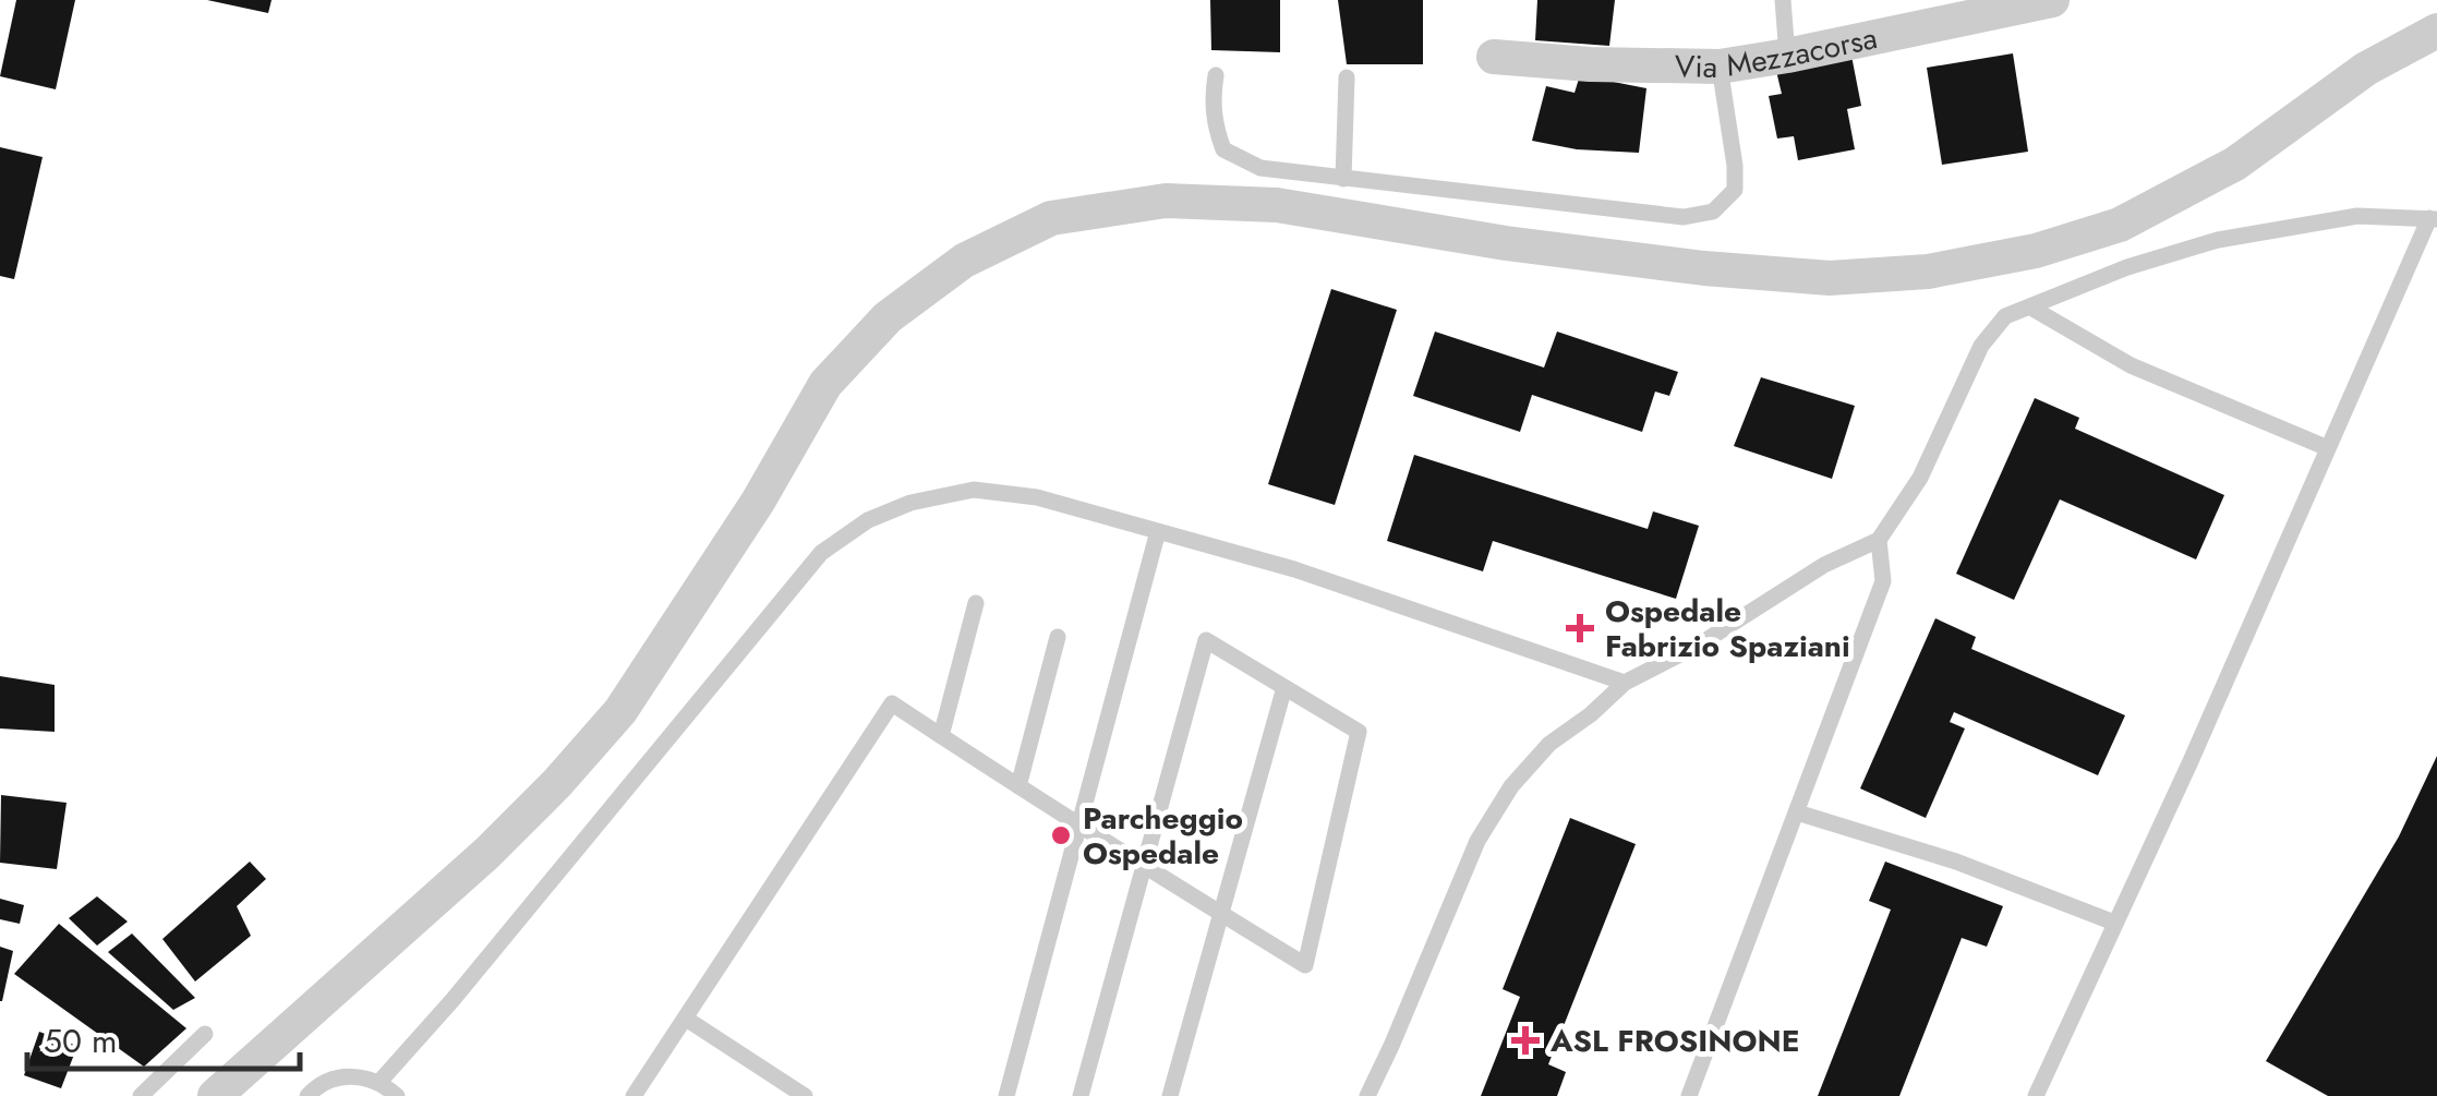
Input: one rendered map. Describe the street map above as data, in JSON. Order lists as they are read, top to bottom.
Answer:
{
  "streets": {
    "street": ["Via Mezzacorsa"]
  },
  "places": {
    "health": ["Ospedale Fabrizio Spaziani", "ASL FROSINONE"],
    "other": ["Parcheggio Ospedale"]
  },
  "scale_bar": "50 m"
}
